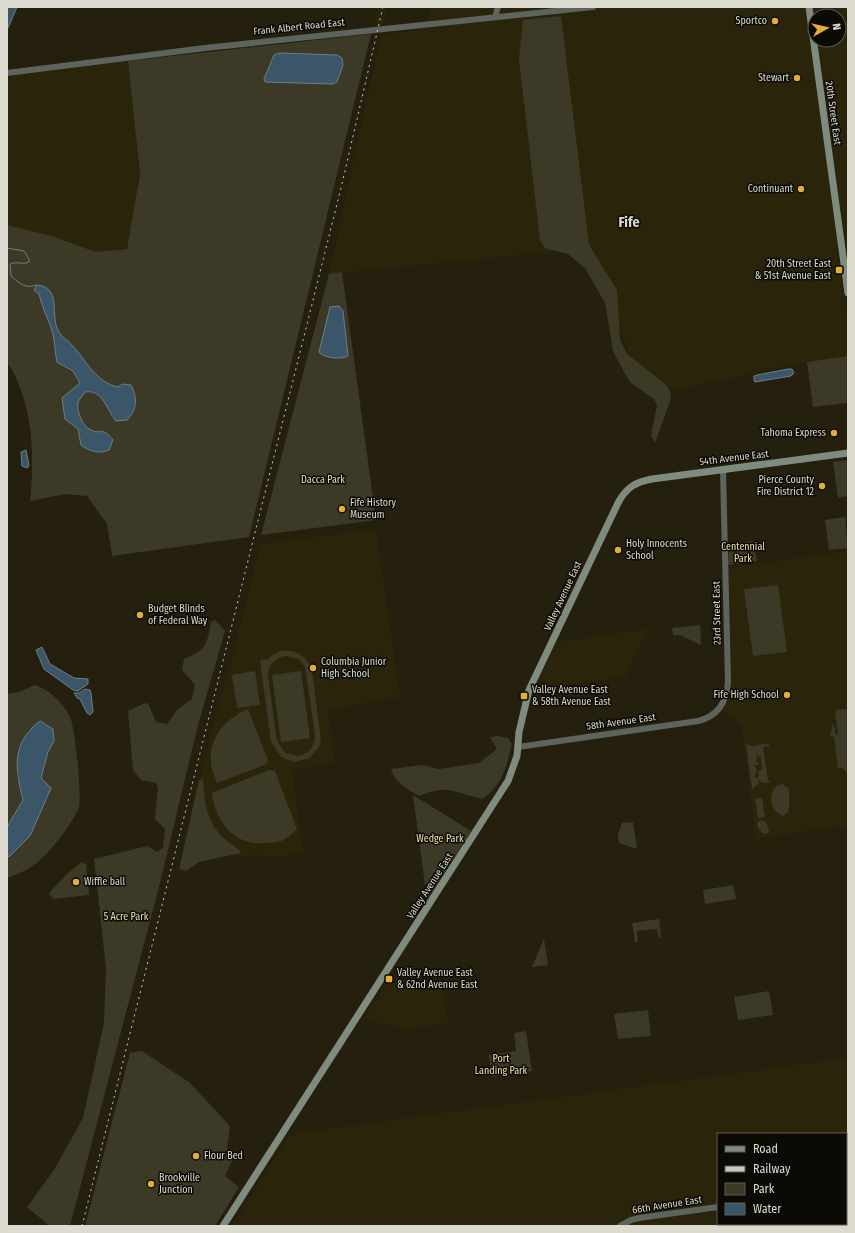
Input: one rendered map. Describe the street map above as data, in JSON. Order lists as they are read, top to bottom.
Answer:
{
  "streets": {
    "main road": ["20th Street East", "54th Avenue East", "Valley Avenue East"],
    "street": [
      "Frank Albert Road East",
      "23rd Street East",
      "58th Avenue East",
      "66th Avenue East"
    ]
  },
  "crossings": [
    ["54th Avenue East", "Valley Avenue East"],
    ["54th Avenue East", "23rd Street East"],
    ["Valley Avenue East", "58th Avenue East"],
    ["23rd Street East", "58th Avenue East"]
  ],
  "districts": ["Fife"],
  "parks": [
    "Dacca Park",
    "Centennial Park",
    "Wedge Park",
    "5 Acre Park",
    "Port Landing Park"
  ],
  "places": {
    "other": [
      "Sportco",
      "Stewart",
      "Continuant",
      "Tahoma Express",
      "Pierce County Fire District 12",
      "Fife History Museum",
      "Holy Innocents School",
      "Budget Blinds of Federal Way",
      "Columbia Junior High School",
      "Fife High School",
      "Wiffle ball",
      "Flour Bed",
      "Brookville Junction"
    ],
    "transit": ["20th Street East & 51st Avenue East", "Valley Avenue East & 58th Avenue East", "Valley Avenue East & 62nd Avenue East"]
  },
  "legend": [
    "Road",
    "Railway",
    "Park",
    "Water"
  ],
  "north": "right"
}
